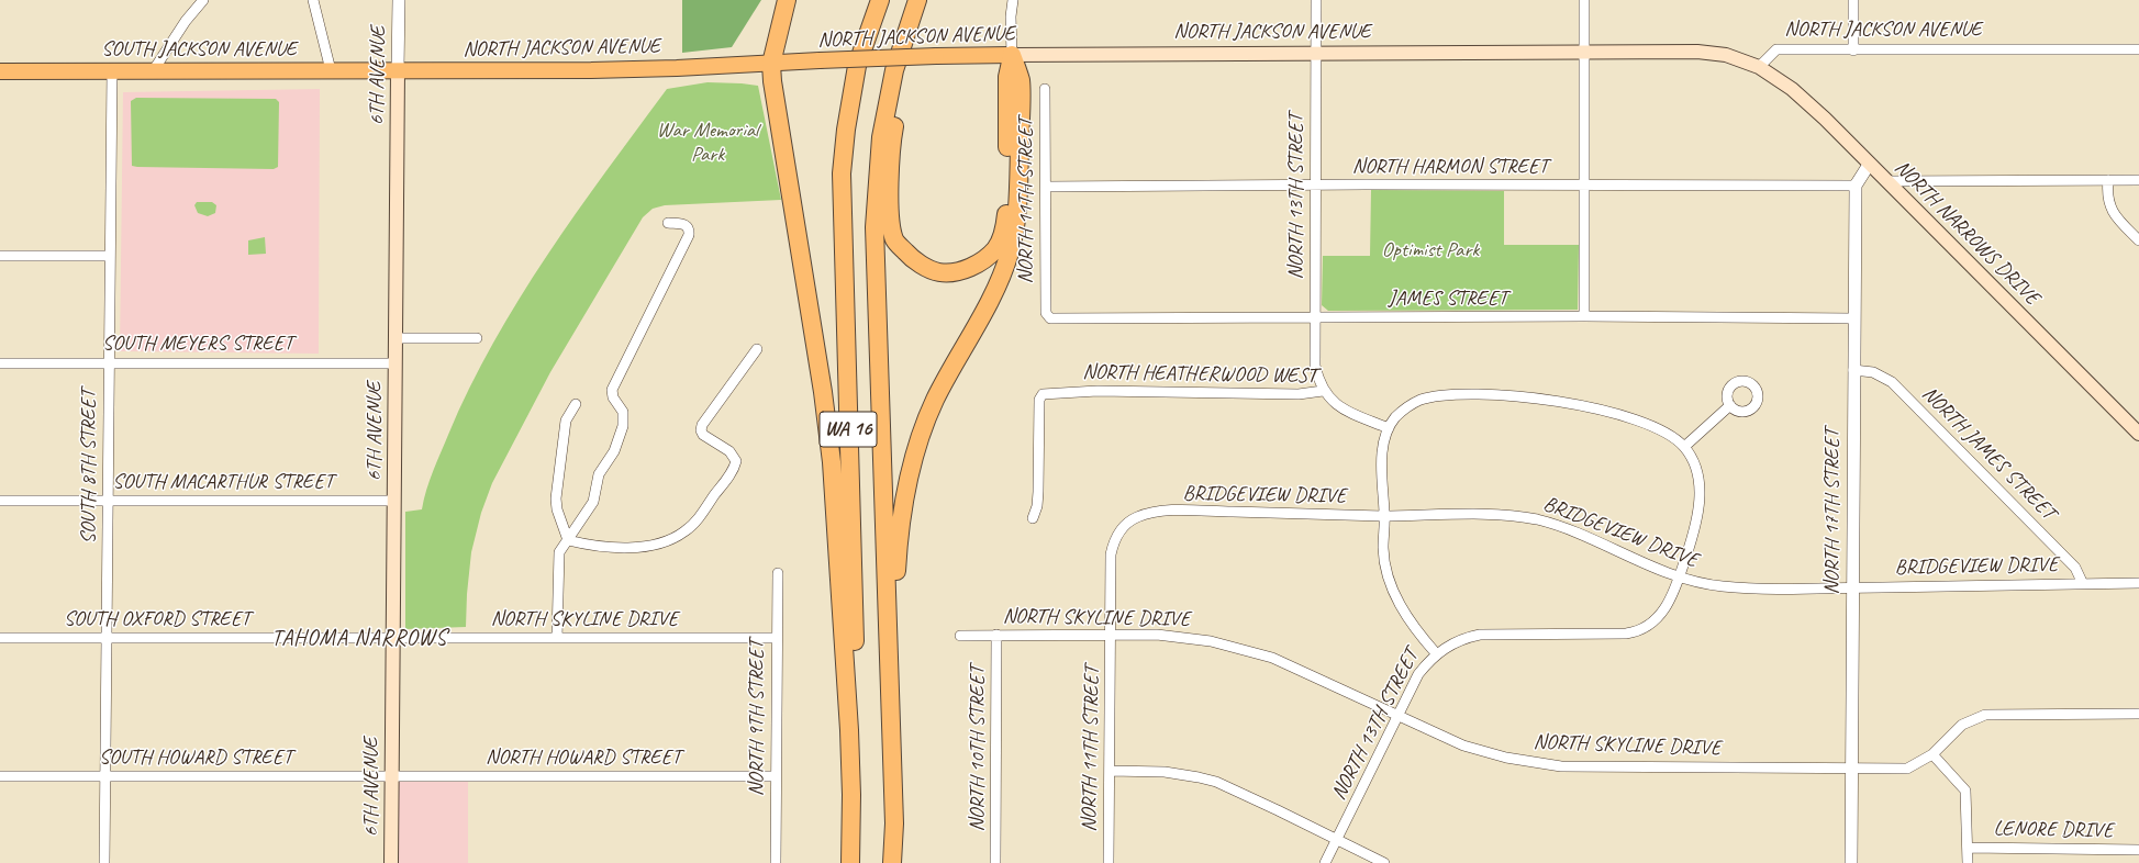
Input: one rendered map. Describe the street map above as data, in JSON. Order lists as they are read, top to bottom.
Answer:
{
  "streets": {
    "highway": ["WA 16"],
    "main road": [
      "NORTH JACKSON AVENUE",
      "SOUTH JACKSON AVENUE",
      "6TH AVENUE",
      "NORTH NARROWS DRIVE"
    ],
    "street": [
      "NORTH HARMON STREET",
      "NORTH 13TH STREET",
      "NORTH 11TH STREET",
      "JAMES STREET",
      "SOUTH MEYERS STREET",
      "NORTH HEATHERWOOD WEST",
      "NORTH JAMES STREET",
      "SOUTH 8TH STREET",
      "SOUTH MACARTHUR STREET",
      "BRIDGEVIEW DRIVE",
      "NORTH 17TH STREET",
      "NORTH SKYLINE DRIVE",
      "SOUTH OXFORD STREET",
      "NORTH 9TH STREET",
      "NORTH 10TH STREET",
      "SOUTH HOWARD STREET",
      "NORTH HOWARD STREET",
      "LENORE DRIVE"
    ]
  },
  "crossings": [
    ["NORTH JACKSON AVENUE", "SOUTH JACKSON AVENUE"],
    ["NORTH JACKSON AVENUE", "6TH AVENUE"],
    ["NORTH JACKSON AVENUE", "NORTH 13TH STREET"],
    ["NORTH JACKSON AVENUE", "NORTH NARROWS DRIVE"],
    ["SOUTH JACKSON AVENUE", "6TH AVENUE"],
    ["SOUTH JACKSON AVENUE", "SOUTH 8TH STREET"],
    ["6TH AVENUE", "SOUTH MEYERS STREET"],
    ["6TH AVENUE", "SOUTH MACARTHUR STREET"],
    ["6TH AVENUE", "NORTH SKYLINE DRIVE"],
    ["6TH AVENUE", "SOUTH OXFORD STREET"],
    ["6TH AVENUE", "SOUTH HOWARD STREET"],
    ["6TH AVENUE", "NORTH HOWARD STREET"],
    ["NORTH HARMON STREET", "NORTH 13TH STREET"],
    ["NORTH HARMON STREET", "NORTH 11TH STREET"],
    ["NORTH HARMON STREET", "NORTH 17TH STREET"],
    ["NORTH 13TH STREET", "JAMES STREET"],
    ["NORTH 13TH STREET", "NORTH HEATHERWOOD WEST"],
    ["NORTH 13TH STREET", "BRIDGEVIEW DRIVE"],
    ["NORTH 13TH STREET", "NORTH SKYLINE DRIVE"],
    ["NORTH 11TH STREET", "JAMES STREET"],
    ["NORTH 11TH STREET", "BRIDGEVIEW DRIVE"],
    ["NORTH 11TH STREET", "NORTH SKYLINE DRIVE"],
    ["JAMES STREET", "NORTH 17TH STREET"],
    ["SOUTH MEYERS STREET", "SOUTH 8TH STREET"],
    ["NORTH JAMES STREET", "BRIDGEVIEW DRIVE"],
    ["NORTH JAMES STREET", "NORTH 17TH STREET"],
    ["SOUTH 8TH STREET", "SOUTH MACARTHUR STREET"],
    ["SOUTH 8TH STREET", "SOUTH OXFORD STREET"],
    ["SOUTH 8TH STREET", "SOUTH HOWARD STREET"],
    ["BRIDGEVIEW DRIVE", "NORTH 17TH STREET"],
    ["BRIDGEVIEW DRIVE", "NORTH SKYLINE DRIVE"],
    ["NORTH 17TH STREET", "NORTH SKYLINE DRIVE"],
    ["NORTH SKYLINE DRIVE", "SOUTH OXFORD STREET"],
    ["NORTH SKYLINE DRIVE", "NORTH 9TH STREET"],
    ["NORTH SKYLINE DRIVE", "NORTH 10TH STREET"],
    ["NORTH 9TH STREET", "NORTH HOWARD STREET"],
    ["SOUTH HOWARD STREET", "NORTH HOWARD STREET"]
  ],
  "districts": ["TAHOMA NARROWS"],
  "parks": ["War Memorial Park", "Optimist Park"]
}
